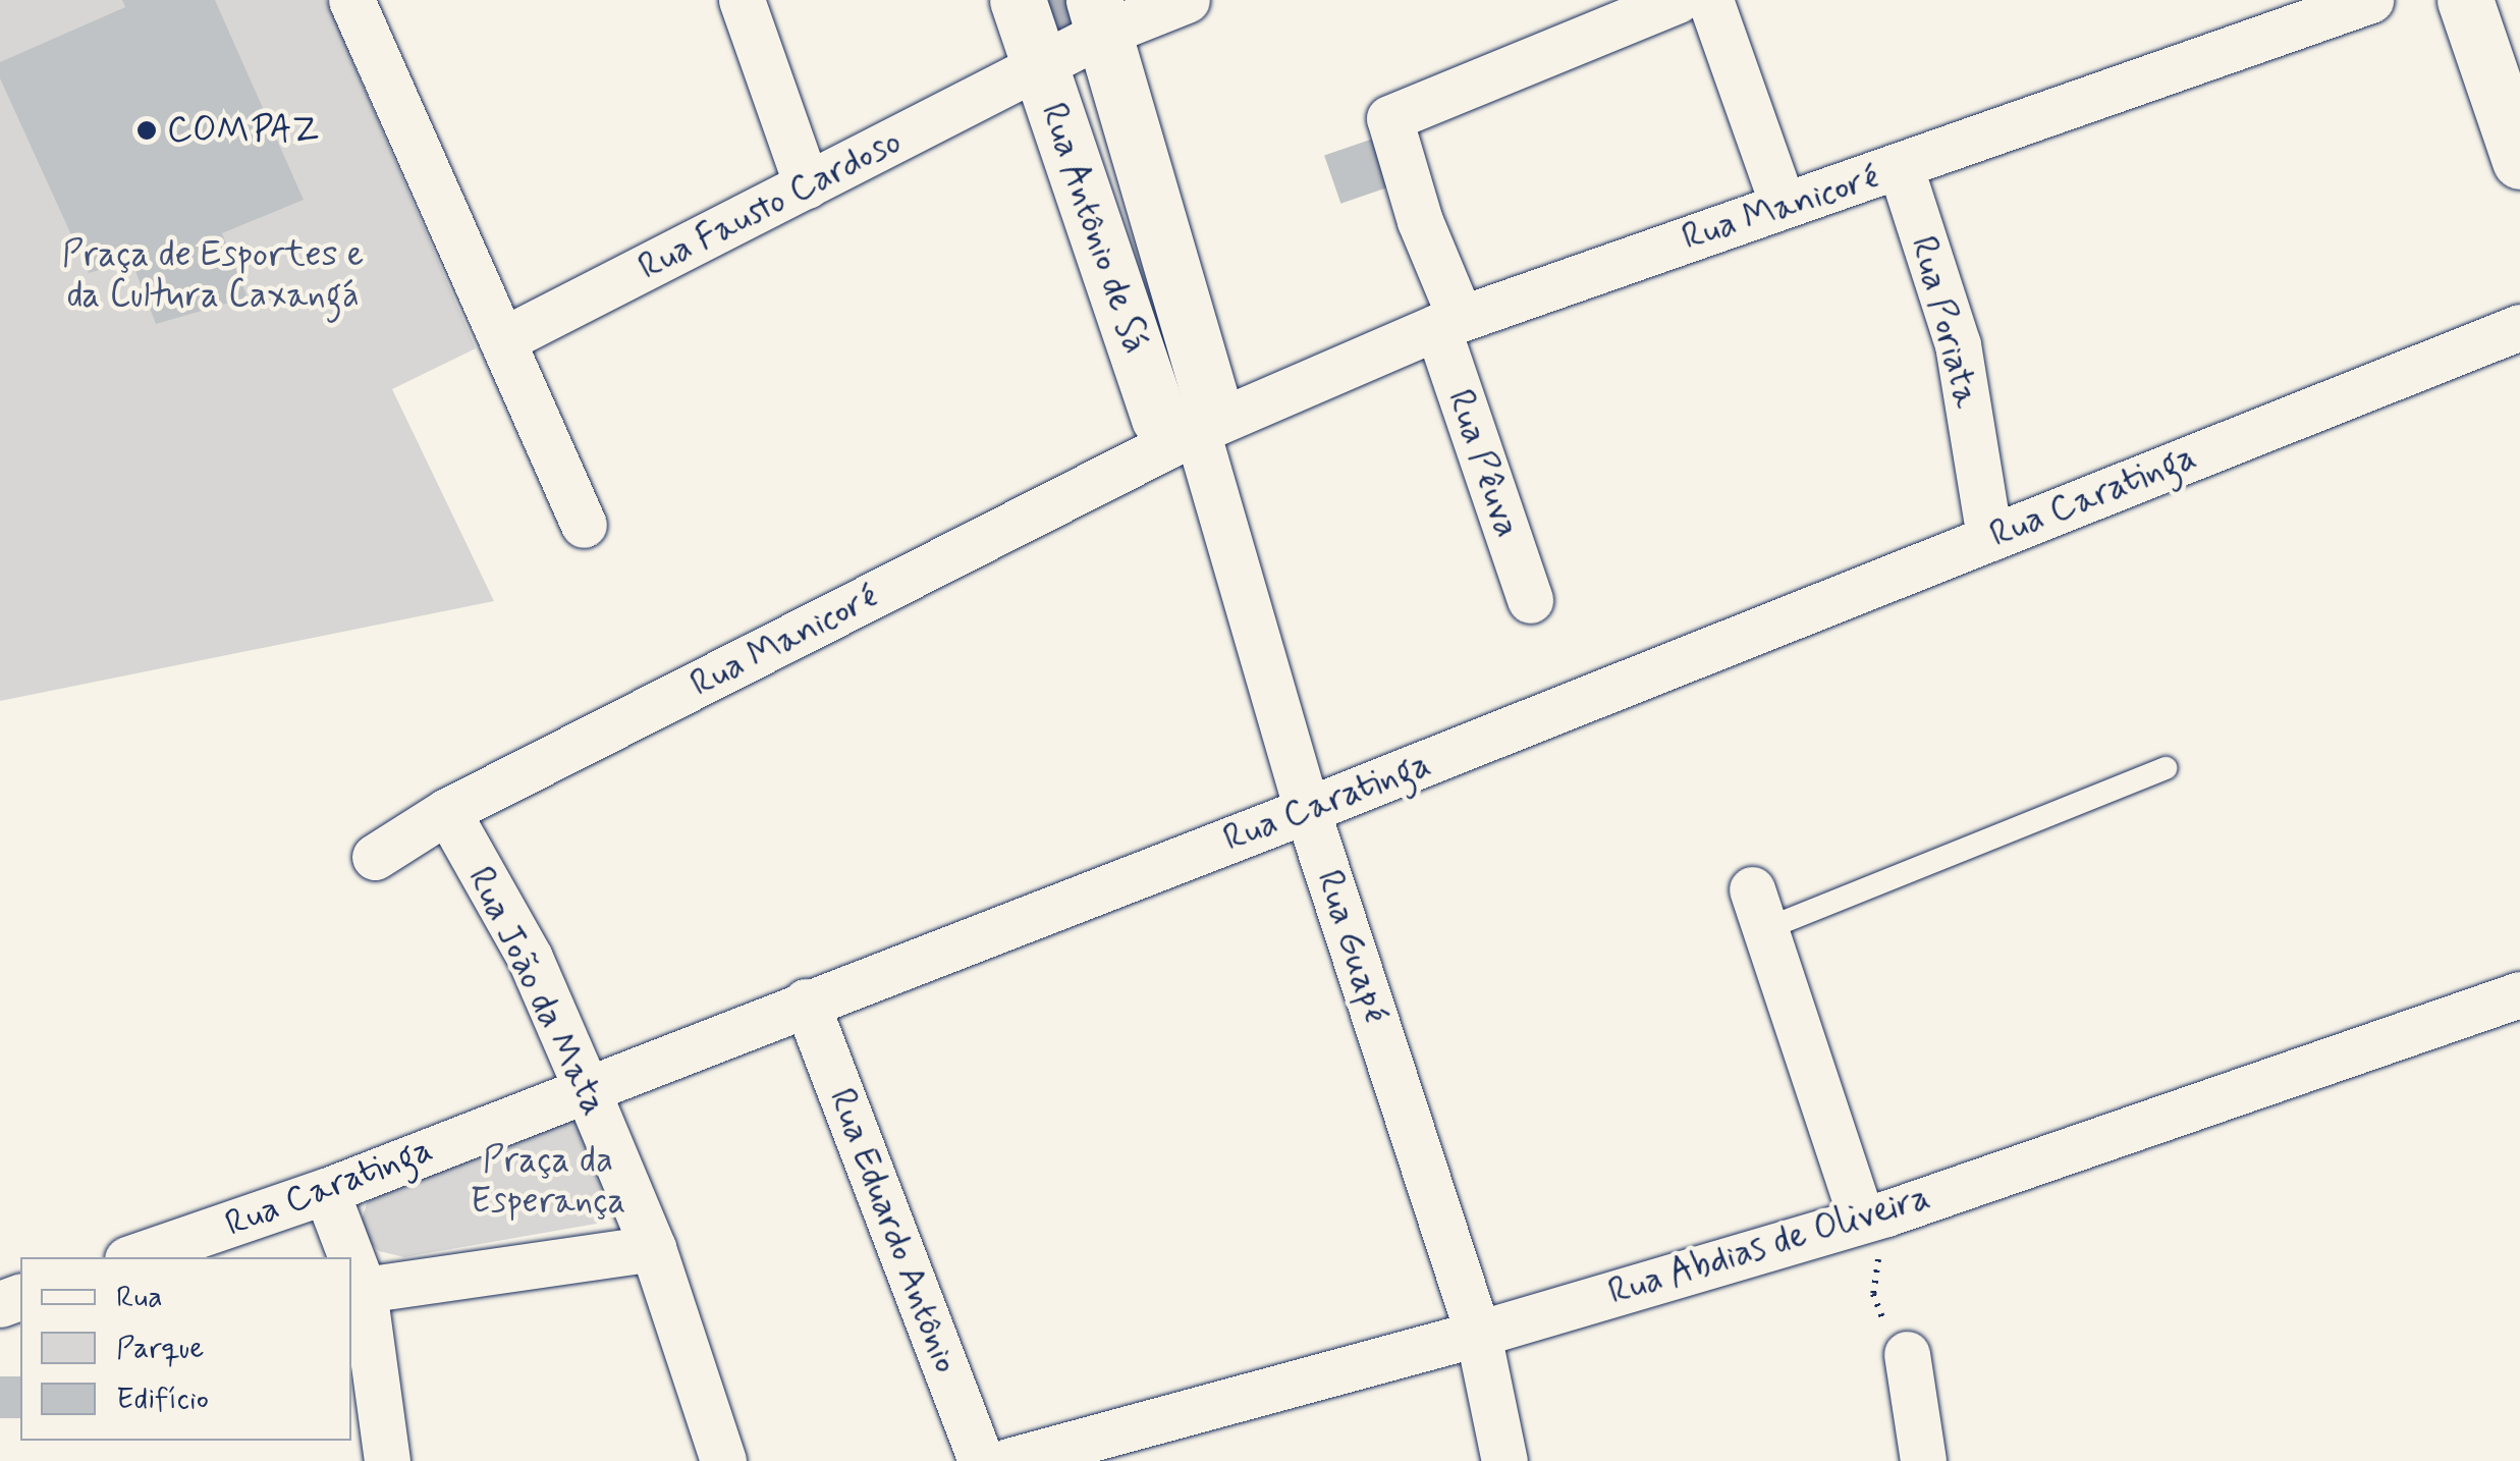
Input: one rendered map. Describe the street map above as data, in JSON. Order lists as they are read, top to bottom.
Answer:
{
  "streets": {
    "street": [
      "Rua Fausto Cardoso",
      "Rua Manicoré",
      "Rua Antônio de Sá",
      "Rua Poriata",
      "Rua Pêuva",
      "Rua Caratinga",
      "Rua Guapé",
      "Rua João da Mata",
      "Rua Eduardo Antônio",
      "Rua Abdias de Oliveira"
    ]
  },
  "crossings": [
    ["Rua Fausto Cardoso", "Rua Antônio de Sá"],
    ["Rua Manicoré", "Rua Antônio de Sá"],
    ["Rua Manicoré", "Rua Poriata"],
    ["Rua Manicoré", "Rua Pêuva"],
    ["Rua Manicoré", "Rua Guapé"],
    ["Rua Manicoré", "Rua João da Mata"],
    ["Rua Antônio de Sá", "Rua Guapé"],
    ["Rua Poriata", "Rua Caratinga"],
    ["Rua Caratinga", "Rua Guapé"],
    ["Rua Caratinga", "Rua João da Mata"],
    ["Rua Caratinga", "Rua Eduardo Antônio"],
    ["Rua Guapé", "Rua Abdias de Oliveira"]
  ],
  "parks": ["Praça de Esportes e da Cultura Caxangá", "Praça da Esperança"],
  "places": ["COMPAZ"],
  "legend": ["Rua", "Parque", "Edifício"]
}
